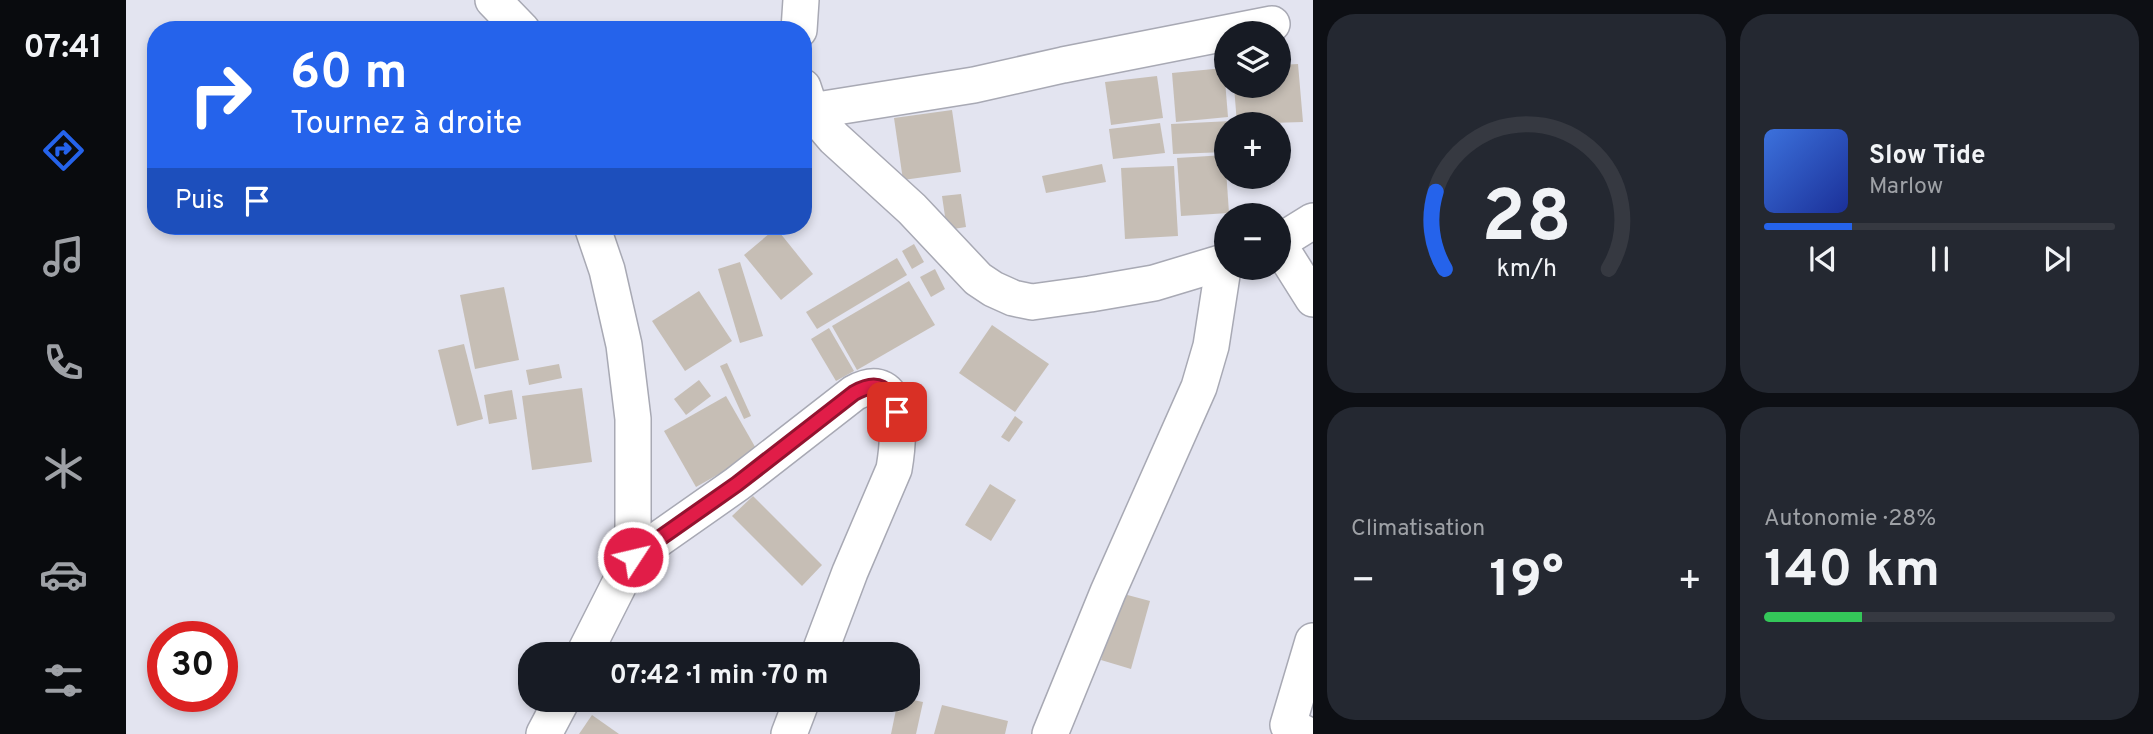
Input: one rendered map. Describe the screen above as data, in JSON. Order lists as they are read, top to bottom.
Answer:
{
  "page": {
    "tabs": "07:41",
    "map_buttons": ["+", "−"],
    "turn": ["60 m", "Tournez à droite"],
    "song": ["Slow Tide", "Marlow"],
    "then": "Puis",
    "tile": [
      "Climatisation",
      ["Autonomie · 28%", "140 km"]
    ],
    "heat": ["−", "19°", "+"],
    "limit": "30",
    "trip": "07:42 · 1 min · 70 m",
    "gauge": ["28", "km/h"]
  }
}
